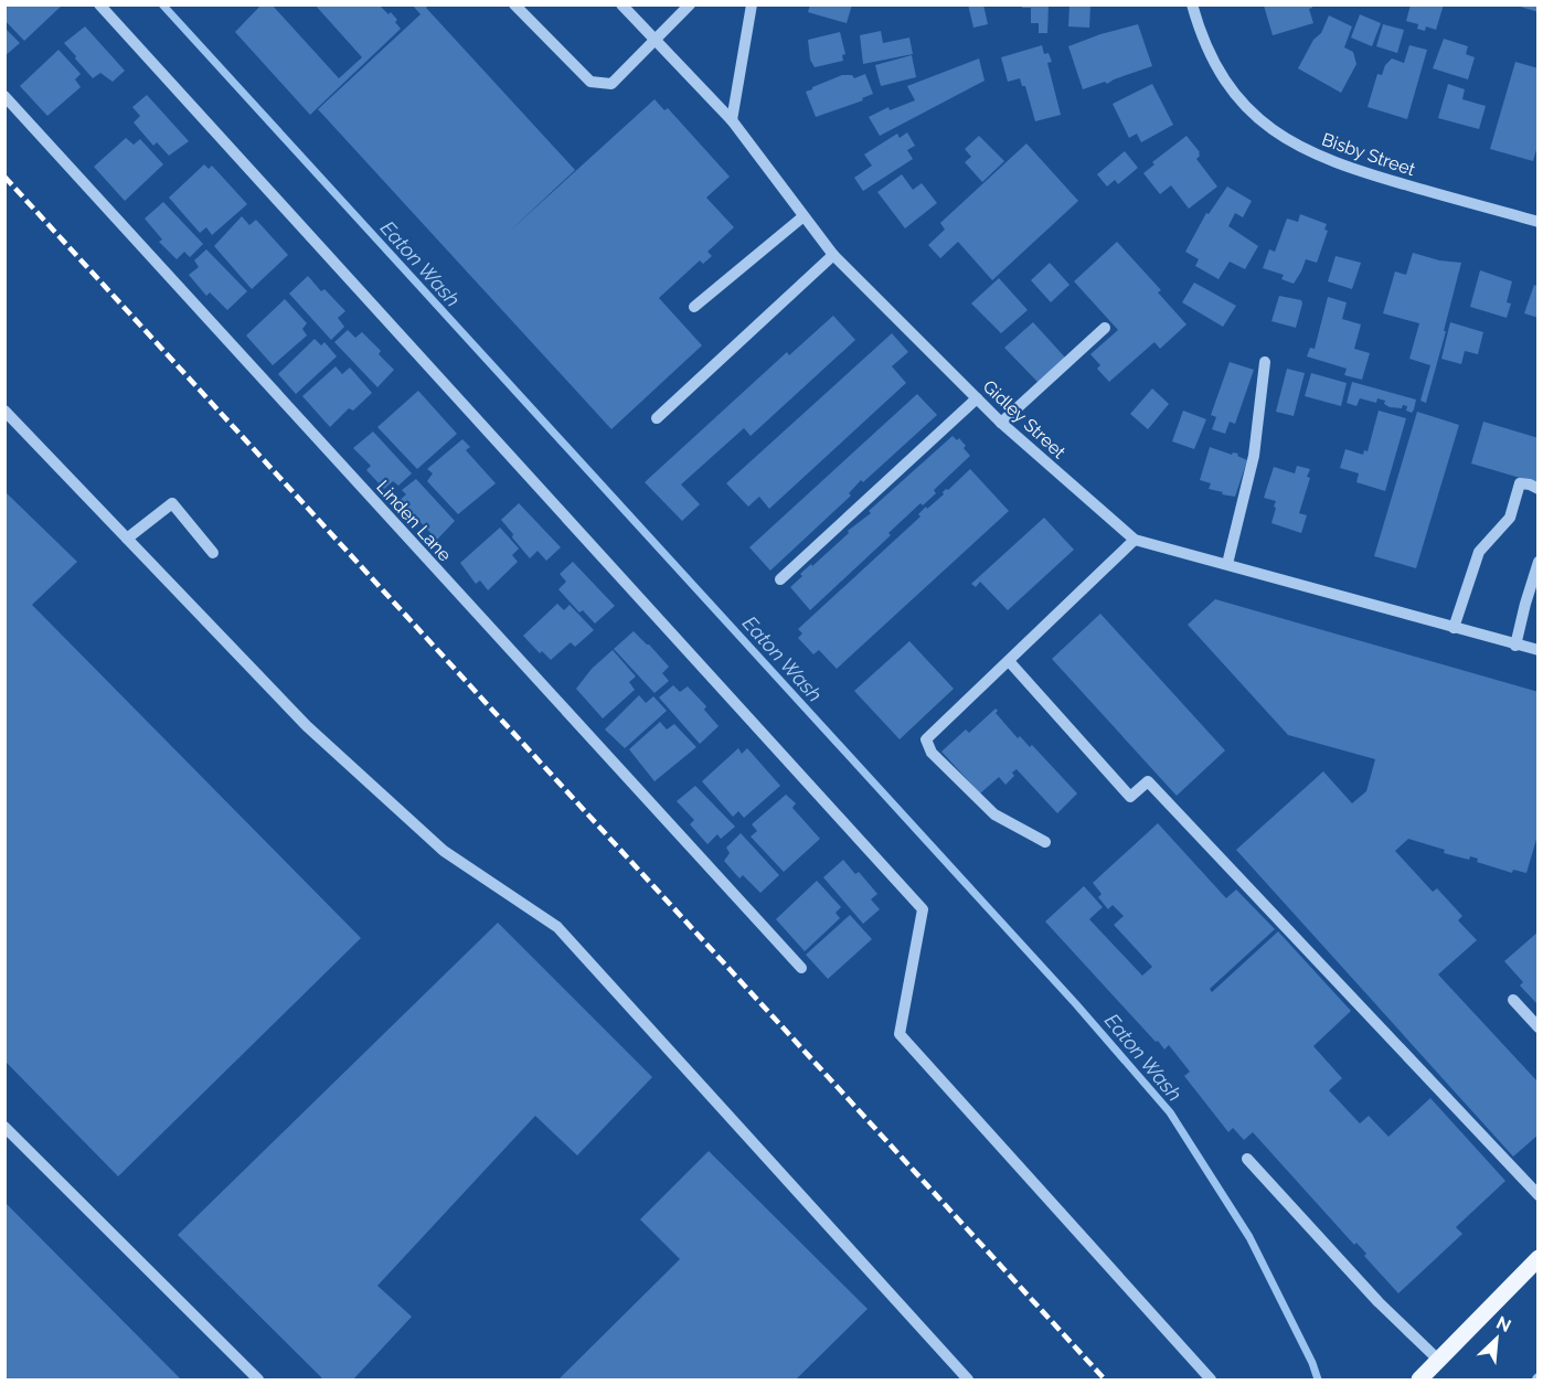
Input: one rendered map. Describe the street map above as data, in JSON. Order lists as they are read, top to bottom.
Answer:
{
  "streets": {
    "street": ["Bisby Street", "Gidley Street", "Linden Lane"]
  },
  "water": ["Eaton Wash"],
  "north": "top right"
}
